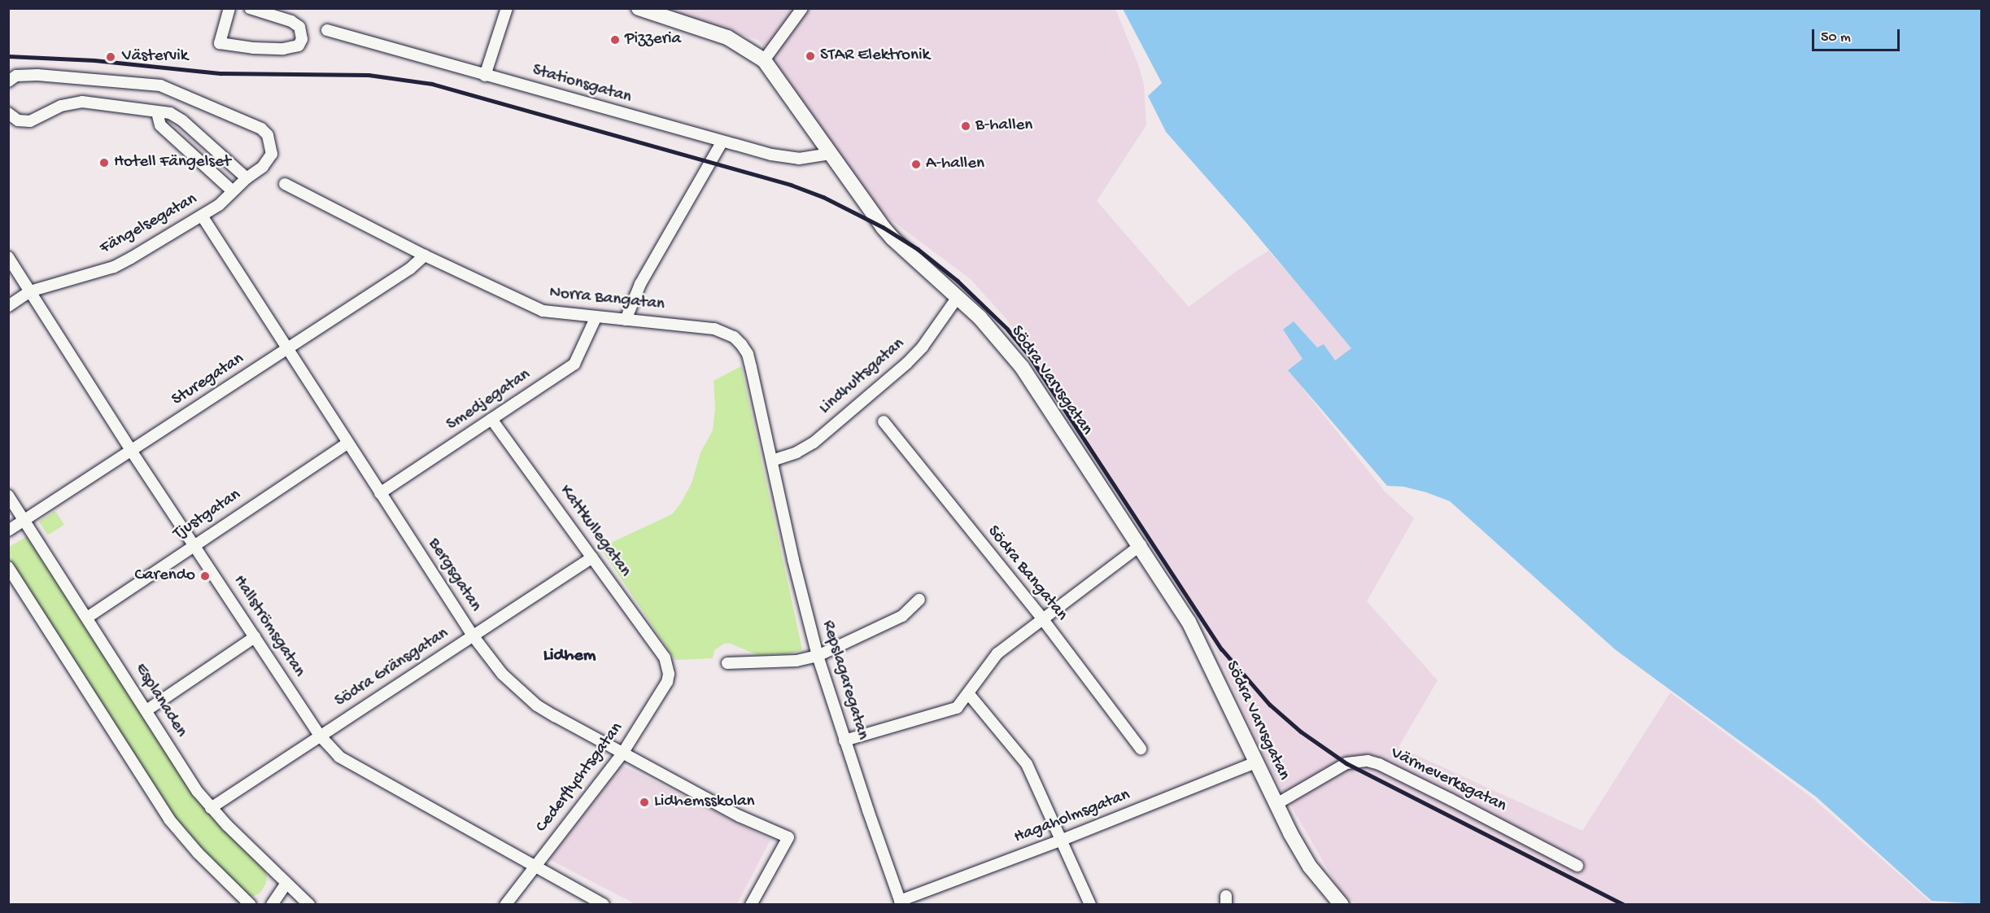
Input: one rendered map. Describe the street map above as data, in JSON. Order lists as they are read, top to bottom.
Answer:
{
  "streets": {
    "street": [
      "Stationsgatan",
      "Fängelsegatan",
      "Norra Bangatan",
      "Lindhultsgatan",
      "Sturegatan",
      "Södra Varvsgatan",
      "Smedjegatan",
      "Tjustgatan",
      "Kattkullegatan",
      "Södra Bangatan",
      "Bergsgatan",
      "Hallströmsgatan",
      "Södra Gränsgatan",
      "Repslagaregatan",
      "Esplanaden",
      "Cederflychtsgatan",
      "Värmeverksgatan",
      "Hagaholmsgatan"
    ]
  },
  "crossings": [
    ["Stationsgatan", "Södra Varvsgatan"],
    ["Fängelsegatan", "Bergsgatan"],
    ["Fängelsegatan", "Hallströmsgatan"],
    ["Norra Bangatan", "Lindhultsgatan"],
    ["Norra Bangatan", "Sturegatan"],
    ["Norra Bangatan", "Smedjegatan"],
    ["Norra Bangatan", "Repslagaregatan"],
    ["Lindhultsgatan", "Södra Varvsgatan"],
    ["Lindhultsgatan", "Repslagaregatan"],
    ["Sturegatan", "Bergsgatan"],
    ["Sturegatan", "Hallströmsgatan"],
    ["Sturegatan", "Esplanaden"],
    ["Södra Varvsgatan", "Värmeverksgatan"],
    ["Södra Varvsgatan", "Hagaholmsgatan"],
    ["Smedjegatan", "Kattkullegatan"],
    ["Smedjegatan", "Bergsgatan"],
    ["Tjustgatan", "Bergsgatan"],
    ["Tjustgatan", "Hallströmsgatan"],
    ["Tjustgatan", "Esplanaden"],
    ["Kattkullegatan", "Södra Gränsgatan"],
    ["Kattkullegatan", "Cederflychtsgatan"],
    ["Bergsgatan", "Södra Gränsgatan"],
    ["Bergsgatan", "Cederflychtsgatan"],
    ["Hallströmsgatan", "Södra Gränsgatan"],
    ["Hallströmsgatan", "Cederflychtsgatan"],
    ["Södra Gränsgatan", "Esplanaden"],
    ["Repslagaregatan", "Hagaholmsgatan"]
  ],
  "districts": ["Lidhem"],
  "places": [
    "Pizzeria",
    "STAR Elektronik",
    "Västervik",
    "B-hallen",
    "Hotell Fängelset",
    "A-hallen",
    "Carendo",
    "Lidhemsskolan"
  ],
  "scale_bar": "50 m"
}
